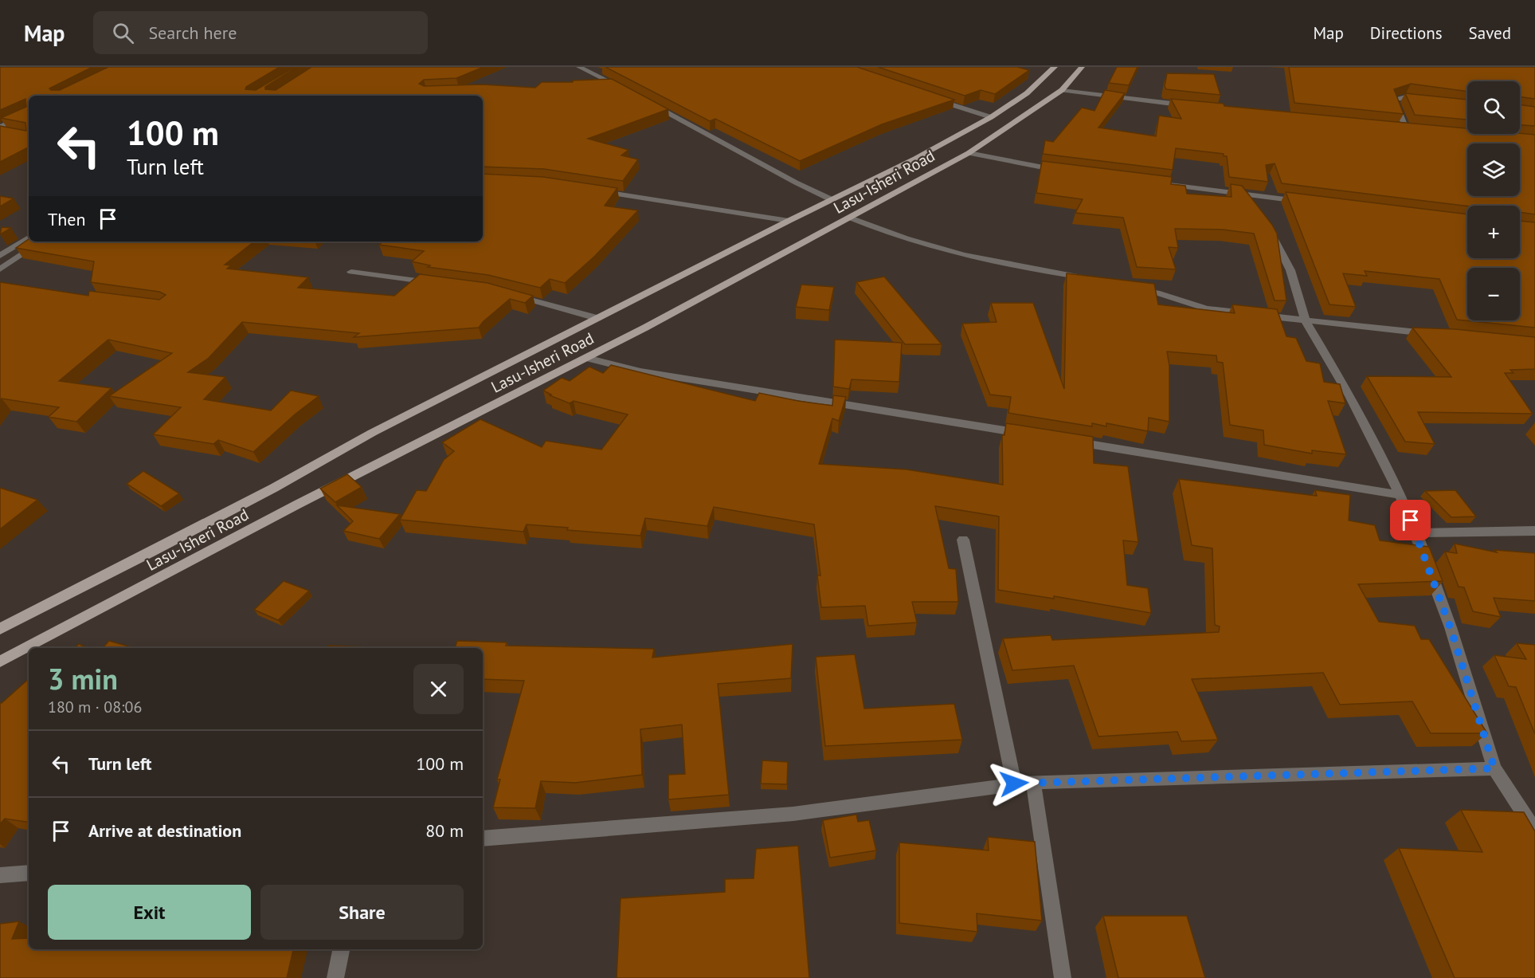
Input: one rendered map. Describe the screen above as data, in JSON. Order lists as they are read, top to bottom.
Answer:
{
  "streets": {
    "main road": ["Lasu-Isheri Road"]
  },
  "page": {
    "header": "Map",
    "search": "Search here",
    "nav": ["Map", "Directions", "Saved"],
    "map_buttons": ["+", "−"],
    "turn": ["100 m", "Turn left"],
    "then": "Then",
    "heading": ["3 min", "180 m · 08:06"],
    "list": [
      {
        "name": "Turn left",
        "value": "100 m"
      },
      {
        "name": "Arrive at destination",
        "value": "80 m"
      }
    ],
    "buttons": ["Exit", "Share"]
  }
}
